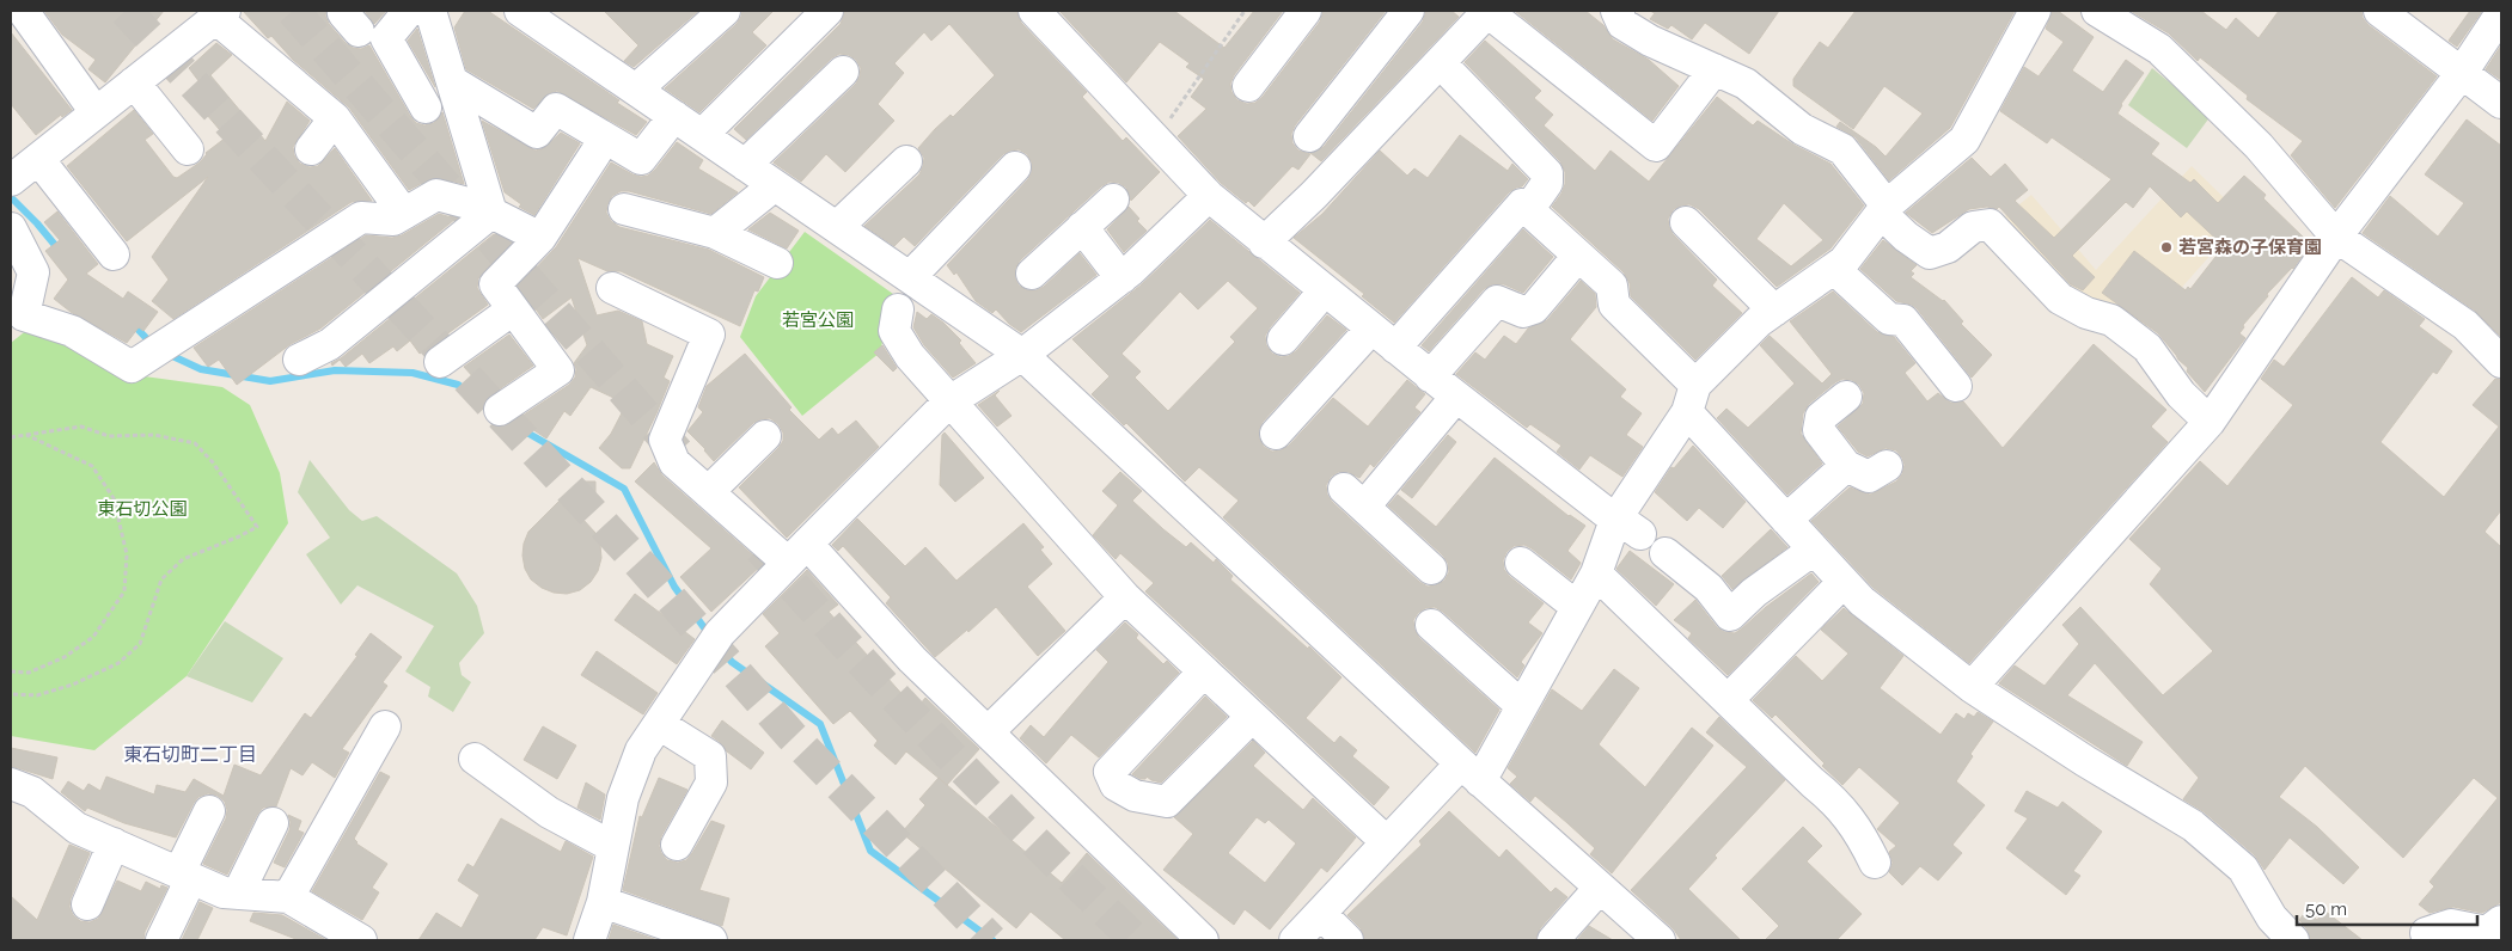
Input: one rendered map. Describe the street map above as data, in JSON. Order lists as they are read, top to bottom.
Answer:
{
  "districts": ["東石切町二丁目"],
  "parks": ["若宮公園", "東石切公園"],
  "places": ["若宮森の子保育園"],
  "scale_bar": "50 m"
}
